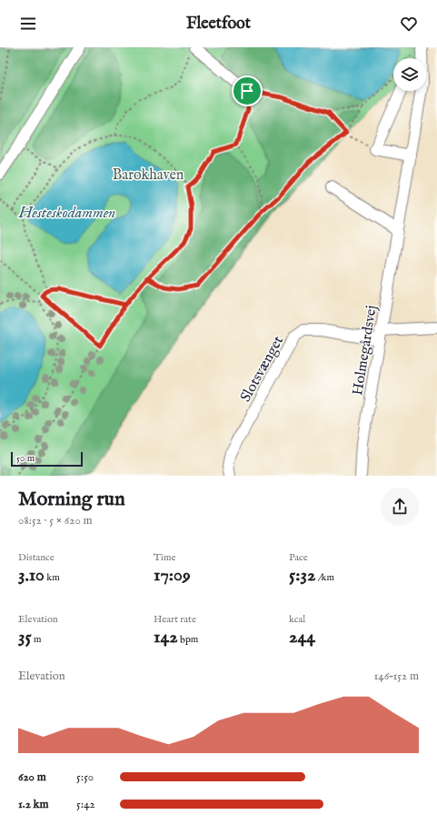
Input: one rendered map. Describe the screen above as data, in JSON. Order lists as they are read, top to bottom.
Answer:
{
  "streets": {
    "street": ["Holmegårdsvej", "Slotsvænget"]
  },
  "crossings": [
    ["Holmegårdsvej", "Slotsvænget"]
  ],
  "water": ["Hesteskodammen"],
  "parks": ["Barokhaven"],
  "scale_bar": "50 m",
  "page": {
    "header": "Fleetfoot",
    "scale": "50 m",
    "heading": ["Morning run", "08:52 · 5 × 620 m"],
    "stats": [
      ["Distance", "3.10 km"],
      ["Time", "17:09"],
      ["Pace", "5:32 /km"],
      ["Elevation", "35 m"],
      ["Heart rate", "142 bpm"],
      ["kcal", "244"]
    ],
    "chart": ["Elevation", "146–152 m"],
    "list": [
      {
        "name": "620 m",
        "note": "5:50"
      },
      {
        "name": "1.2 km",
        "note": "5:42"
      }
    ]
  }
}
